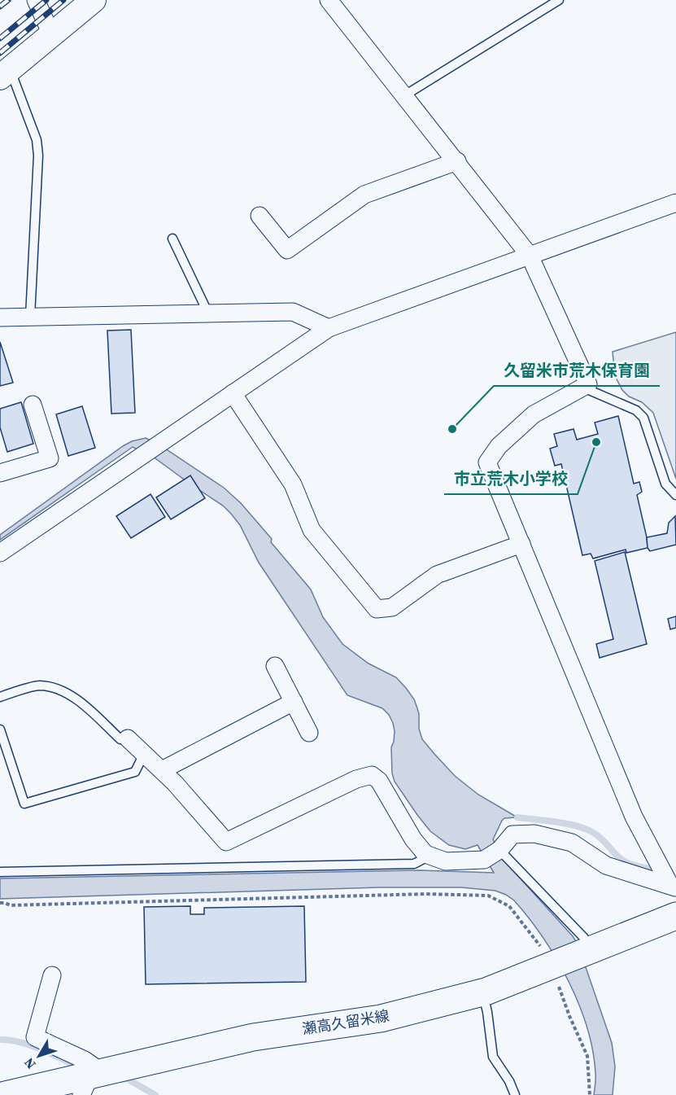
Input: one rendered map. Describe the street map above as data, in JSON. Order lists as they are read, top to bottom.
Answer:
{
  "streets": {
    "main road": ["瀬高久留米線"]
  },
  "places": ["久留米市荒木保育園", "市立荒木小学校"],
  "north": "bottom left"
}
